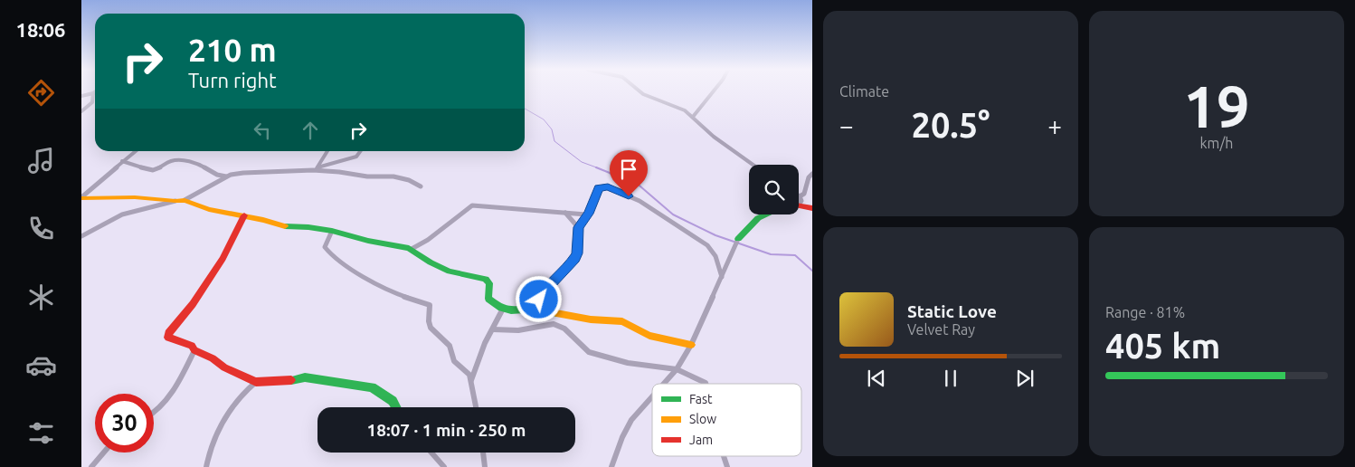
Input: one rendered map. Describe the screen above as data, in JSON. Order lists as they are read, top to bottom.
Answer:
{
  "legend": ["Fast", "Slow", "Jam"],
  "page": {
    "tabs": "18:06",
    "tile": [
      "Climate",
      ["19", "km/h"],
      ["Range · 81%", "405 km"]
    ],
    "turn": ["210 m", "Turn right"],
    "heat": ["−", "20.5°", "+"],
    "song": ["Static Love", "Velvet Ray"],
    "limit": "30",
    "trip": "18:07 · 1 min · 250 m"
  }
}
